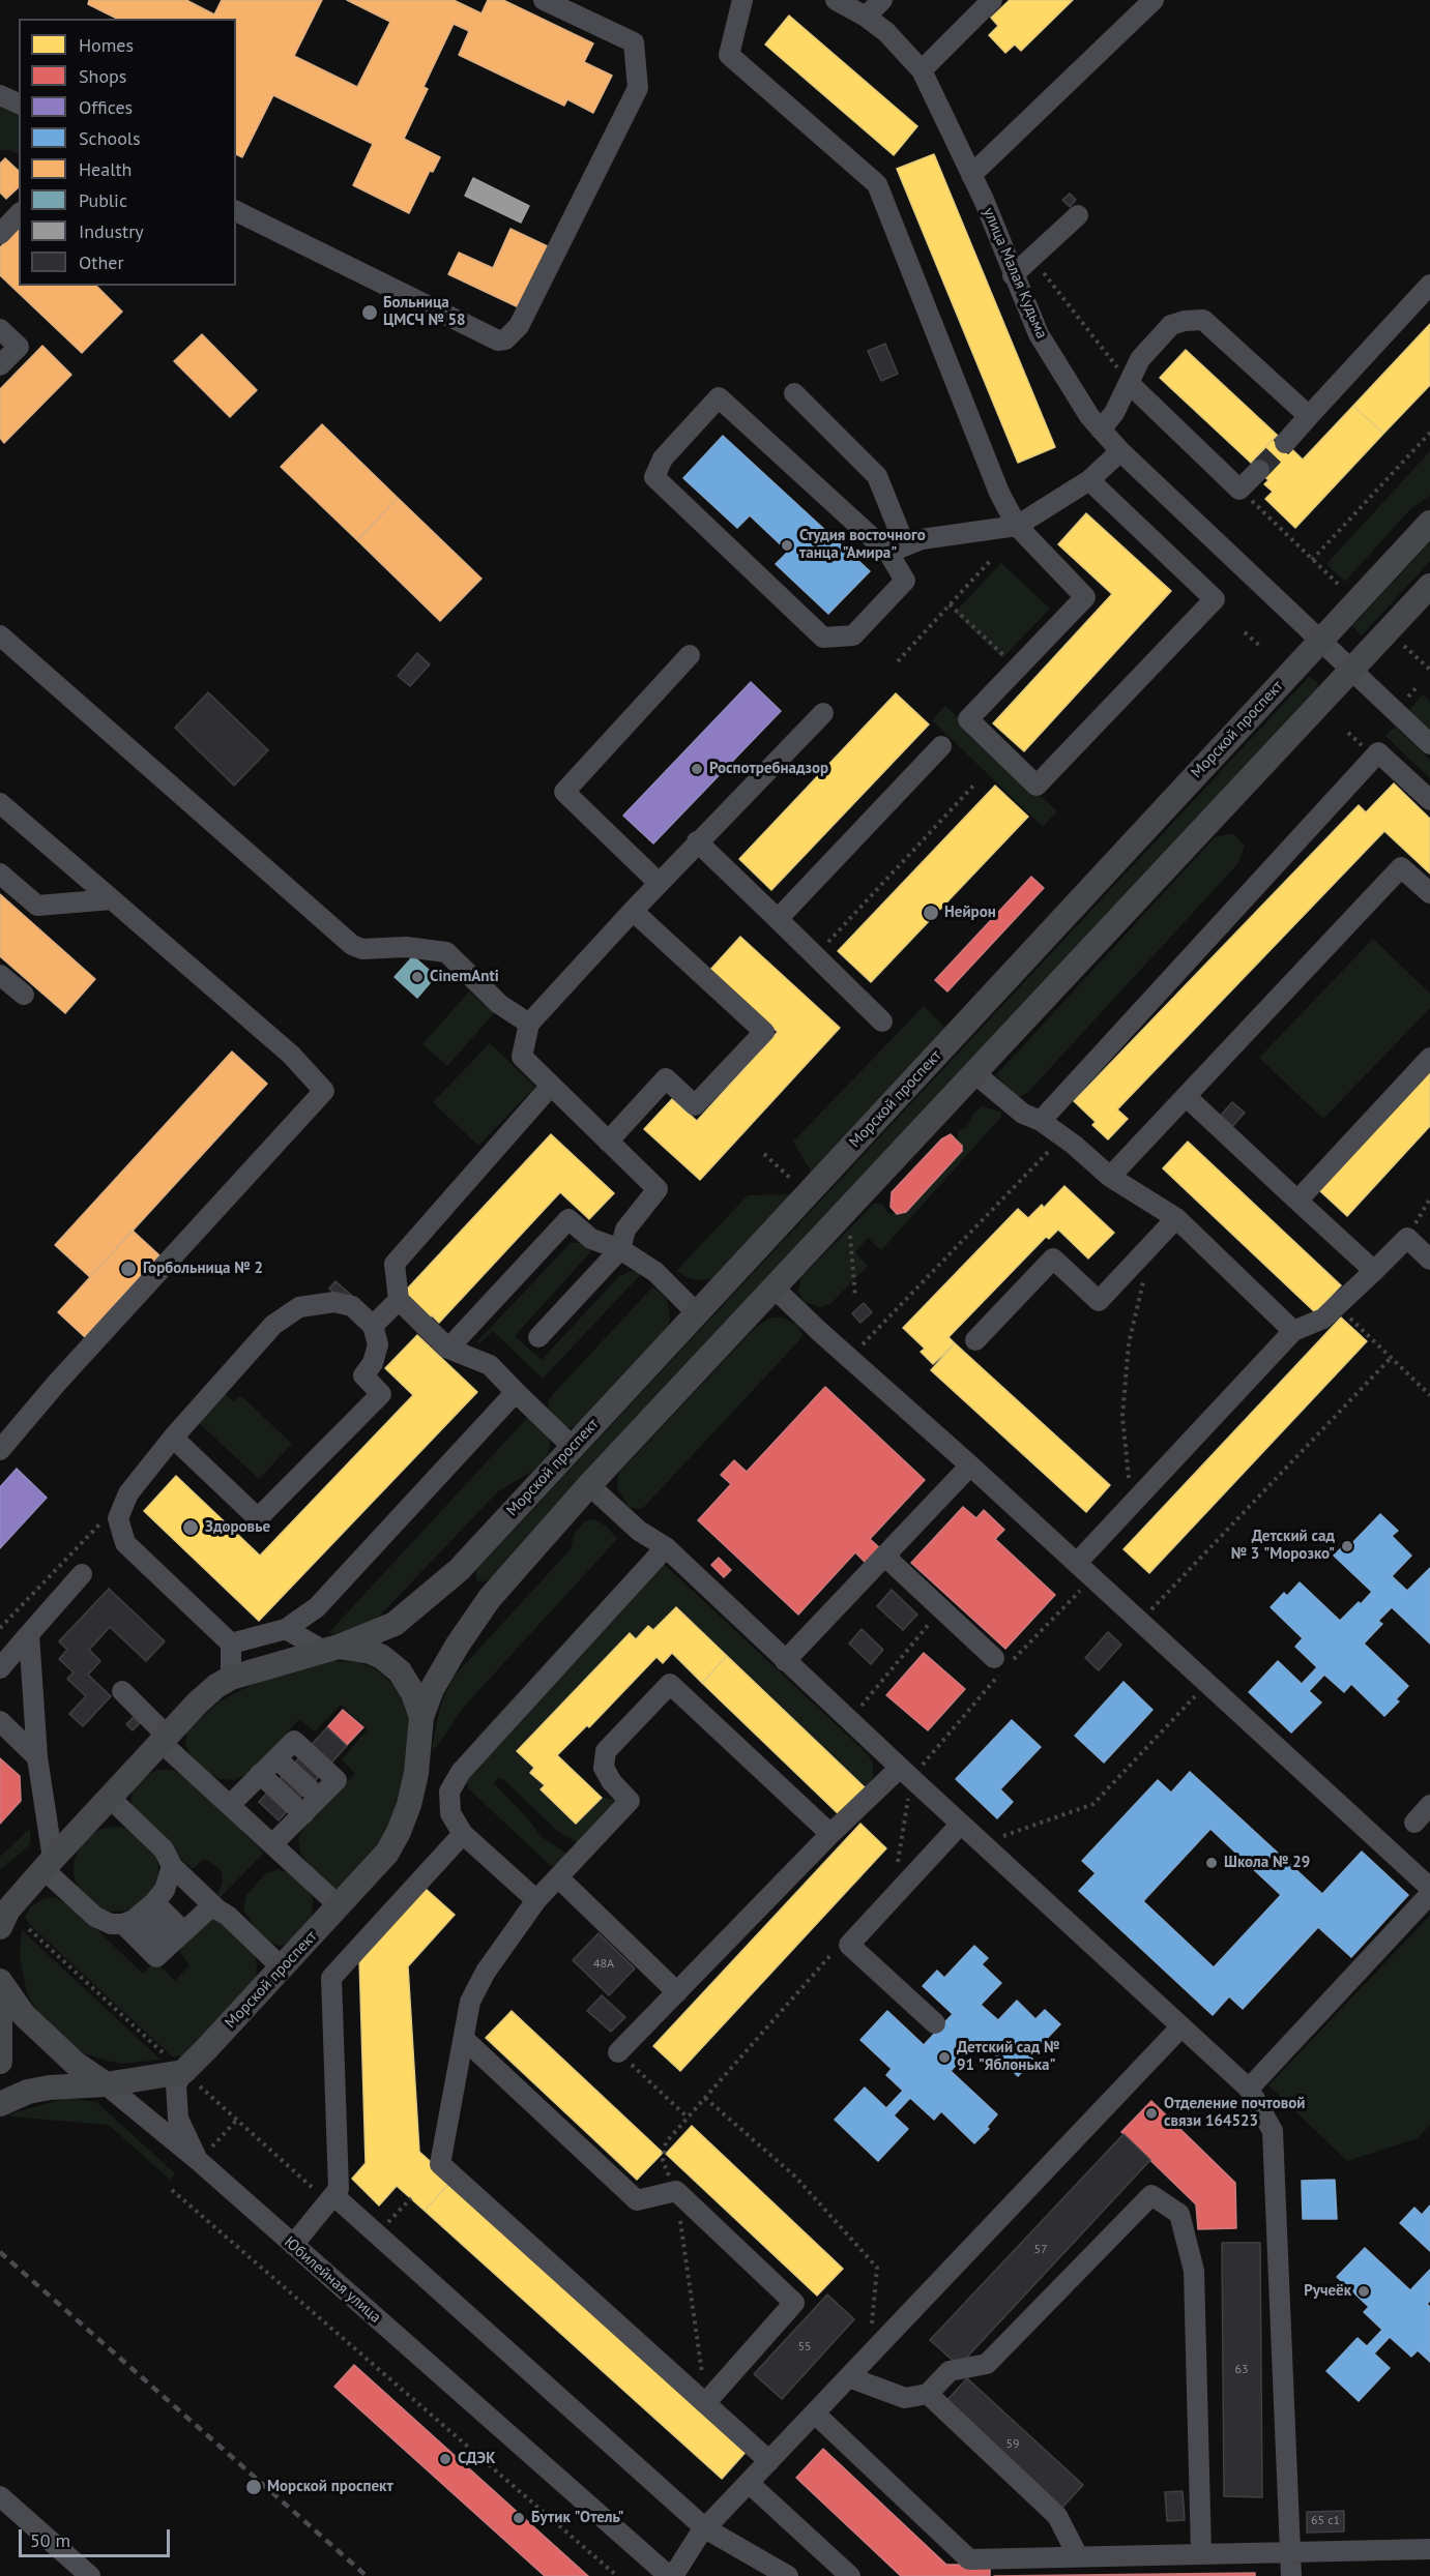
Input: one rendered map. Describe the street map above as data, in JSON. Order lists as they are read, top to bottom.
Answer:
{
  "streets": {
    "main road": ["Морской проспект", "Юбилейная улица"],
    "street": ["улица Малая Кудьма"]
  },
  "crossings": [
    ["улица Малая Кудьма", "Морской проспект"]
  ],
  "places": [
    "Больница ЦМСЧ № 58",
    "Студия восточного танца \"Амира\"",
    "Роспотребнадзор",
    "Нейрон",
    "CinemAnti",
    "Горбольница № 2",
    "Здоровье",
    "Детский сад № 3 \"Морозко\"",
    "Школа № 29",
    "Детский сад № 91 \"Яблонька\"",
    "Отделение почтовой связи 164523",
    "Ручеёк",
    "СДЭК",
    "Морской проспект",
    "Бутик \"Отель\""
  ],
  "house_numbers": [
    "48А",
    "57",
    "55",
    "63",
    "59",
    "65 с1"
  ],
  "legend": [
    "Homes",
    "Shops",
    "Offices",
    "Schools",
    "Health",
    "Public",
    "Industry",
    "Other"
  ],
  "scale_bar": "50 m"
}
